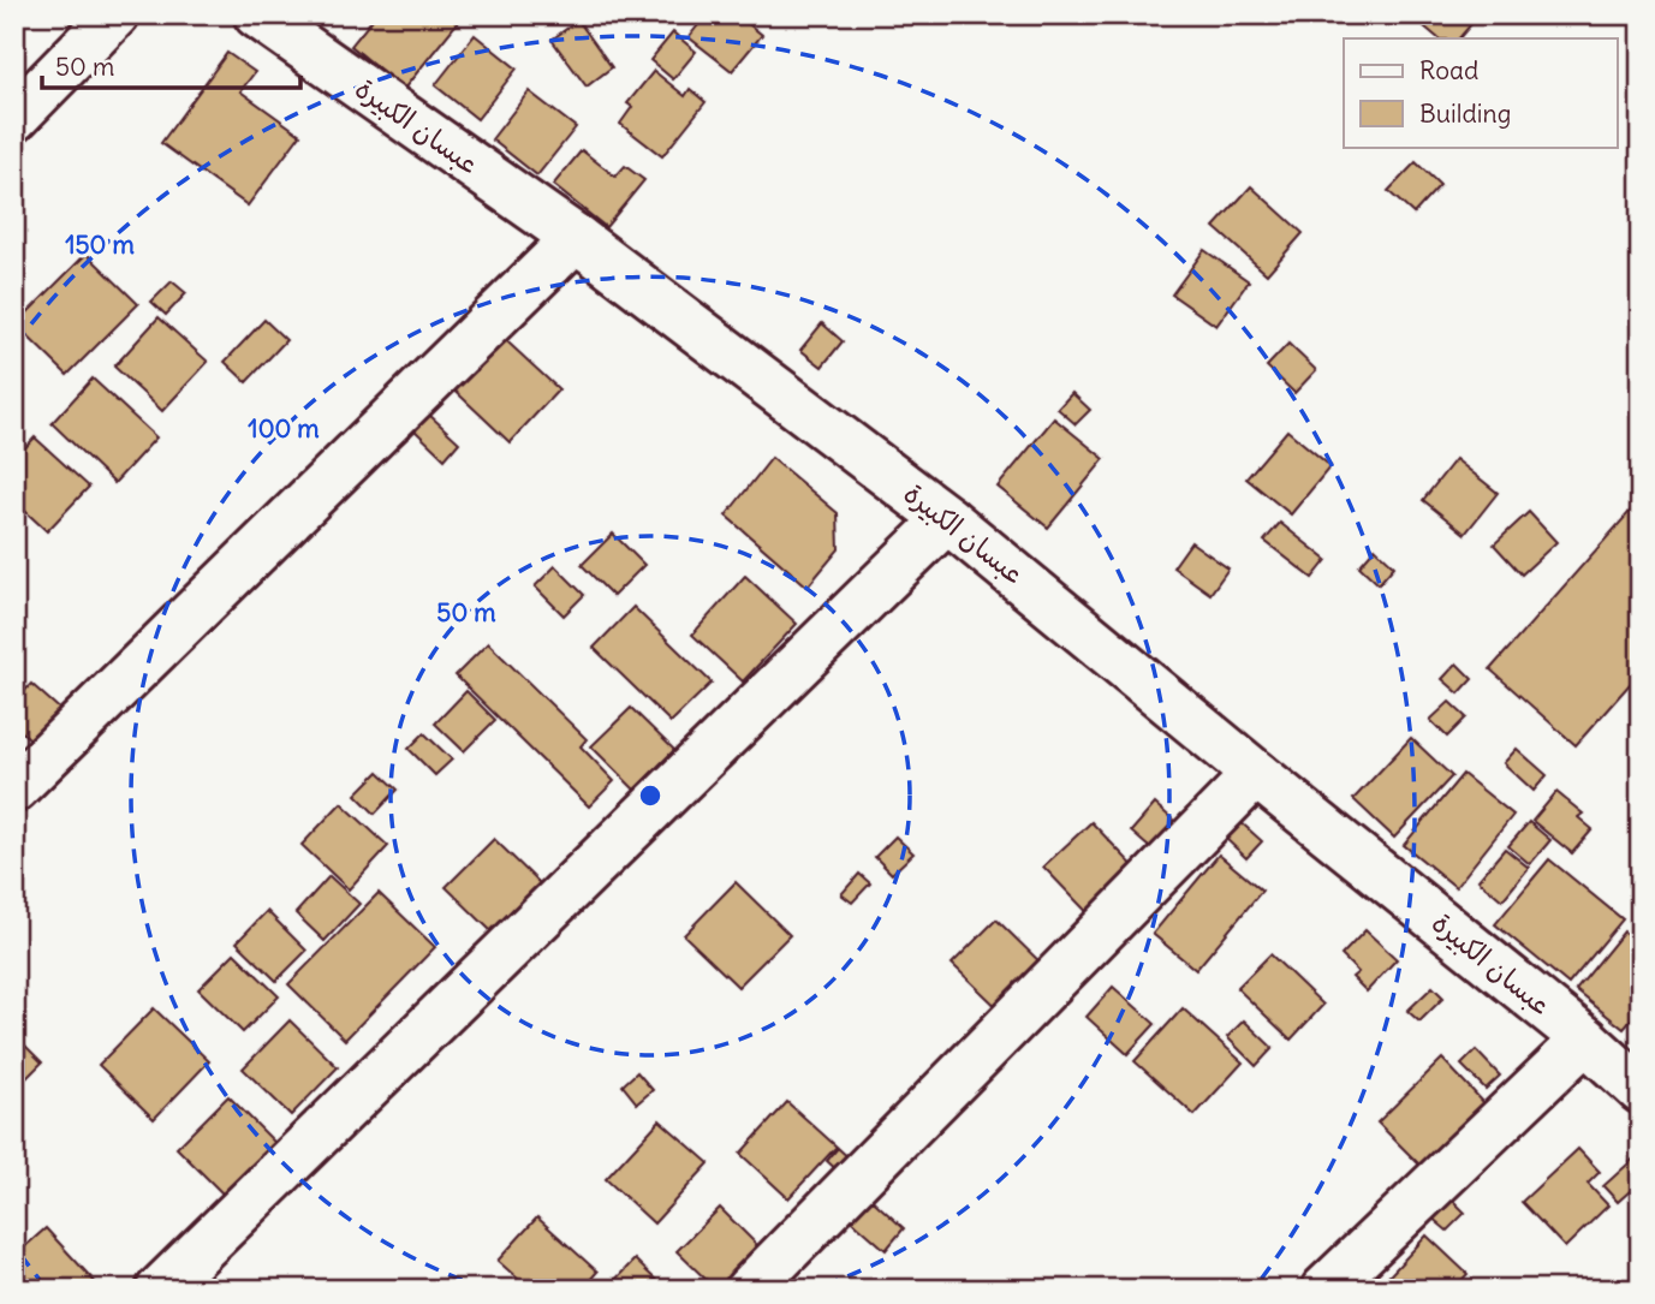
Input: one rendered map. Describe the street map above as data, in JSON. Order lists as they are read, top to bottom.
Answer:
{
  "streets": {
    "main road": ["عبسان الكبيرة"]
  },
  "legend": ["Road", "Building"],
  "scale_bar": "50 m",
  "rings": ["150 m", "100 m", "50 m"]
}
